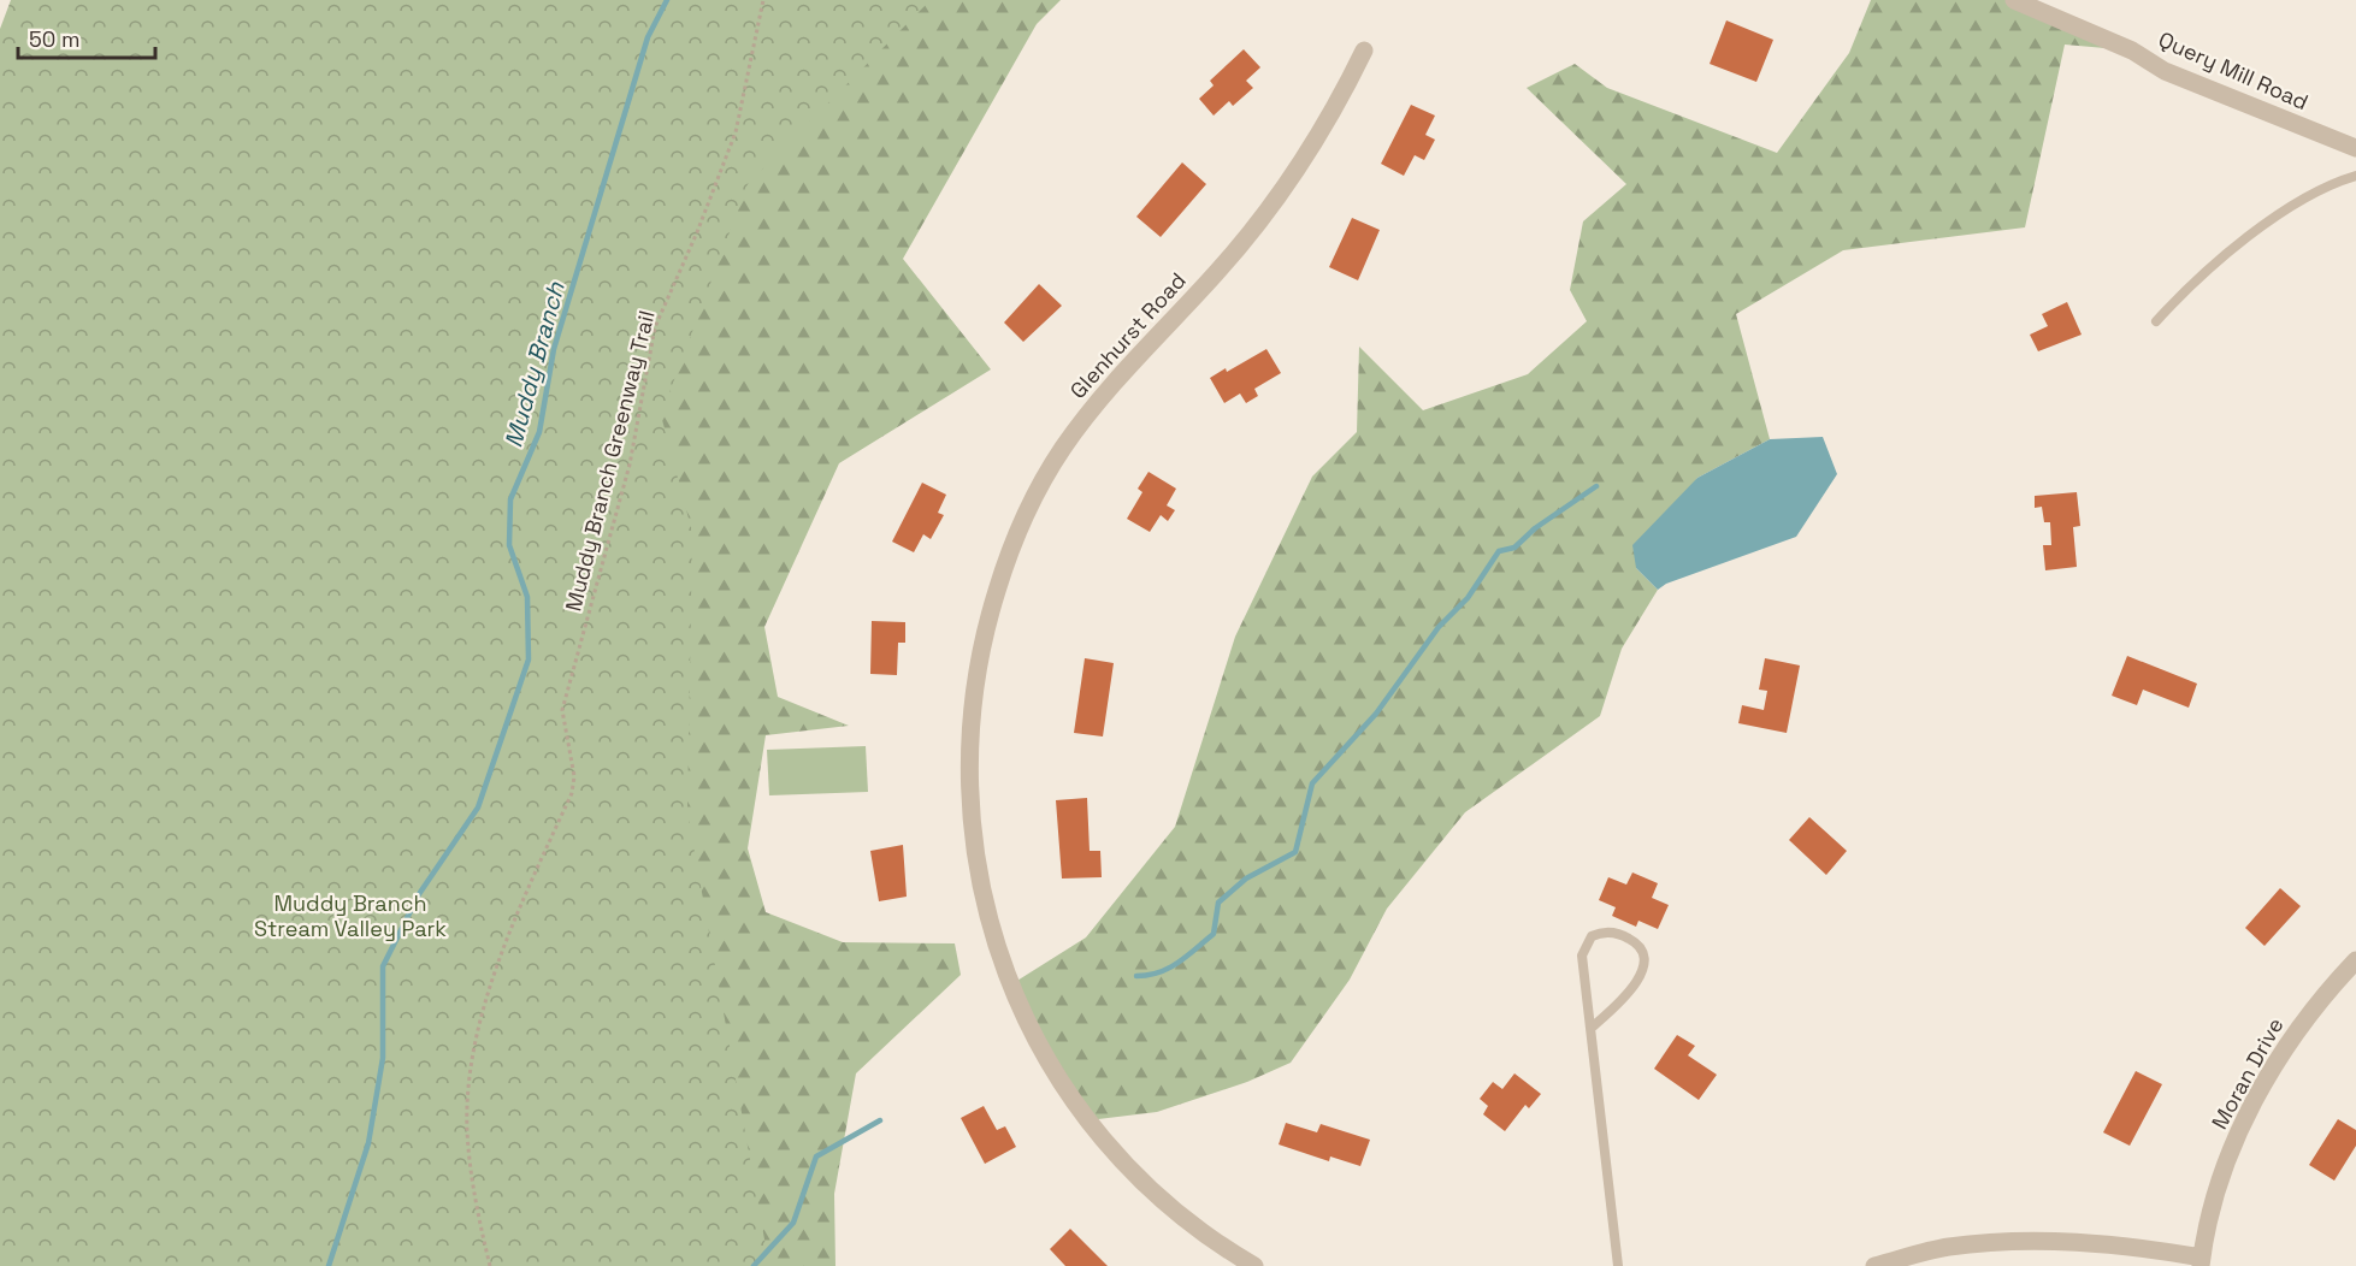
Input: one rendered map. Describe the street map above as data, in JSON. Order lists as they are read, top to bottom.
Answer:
{
  "streets": {
    "street": ["Query Mill Road", "Glenhurst Road", "Moran Drive"],
    "path": ["Muddy Branch Greenway Trail"]
  },
  "water": ["Muddy Branch"],
  "parks": ["Muddy Branch Stream Valley Park"],
  "scale_bar": "50 m"
}
